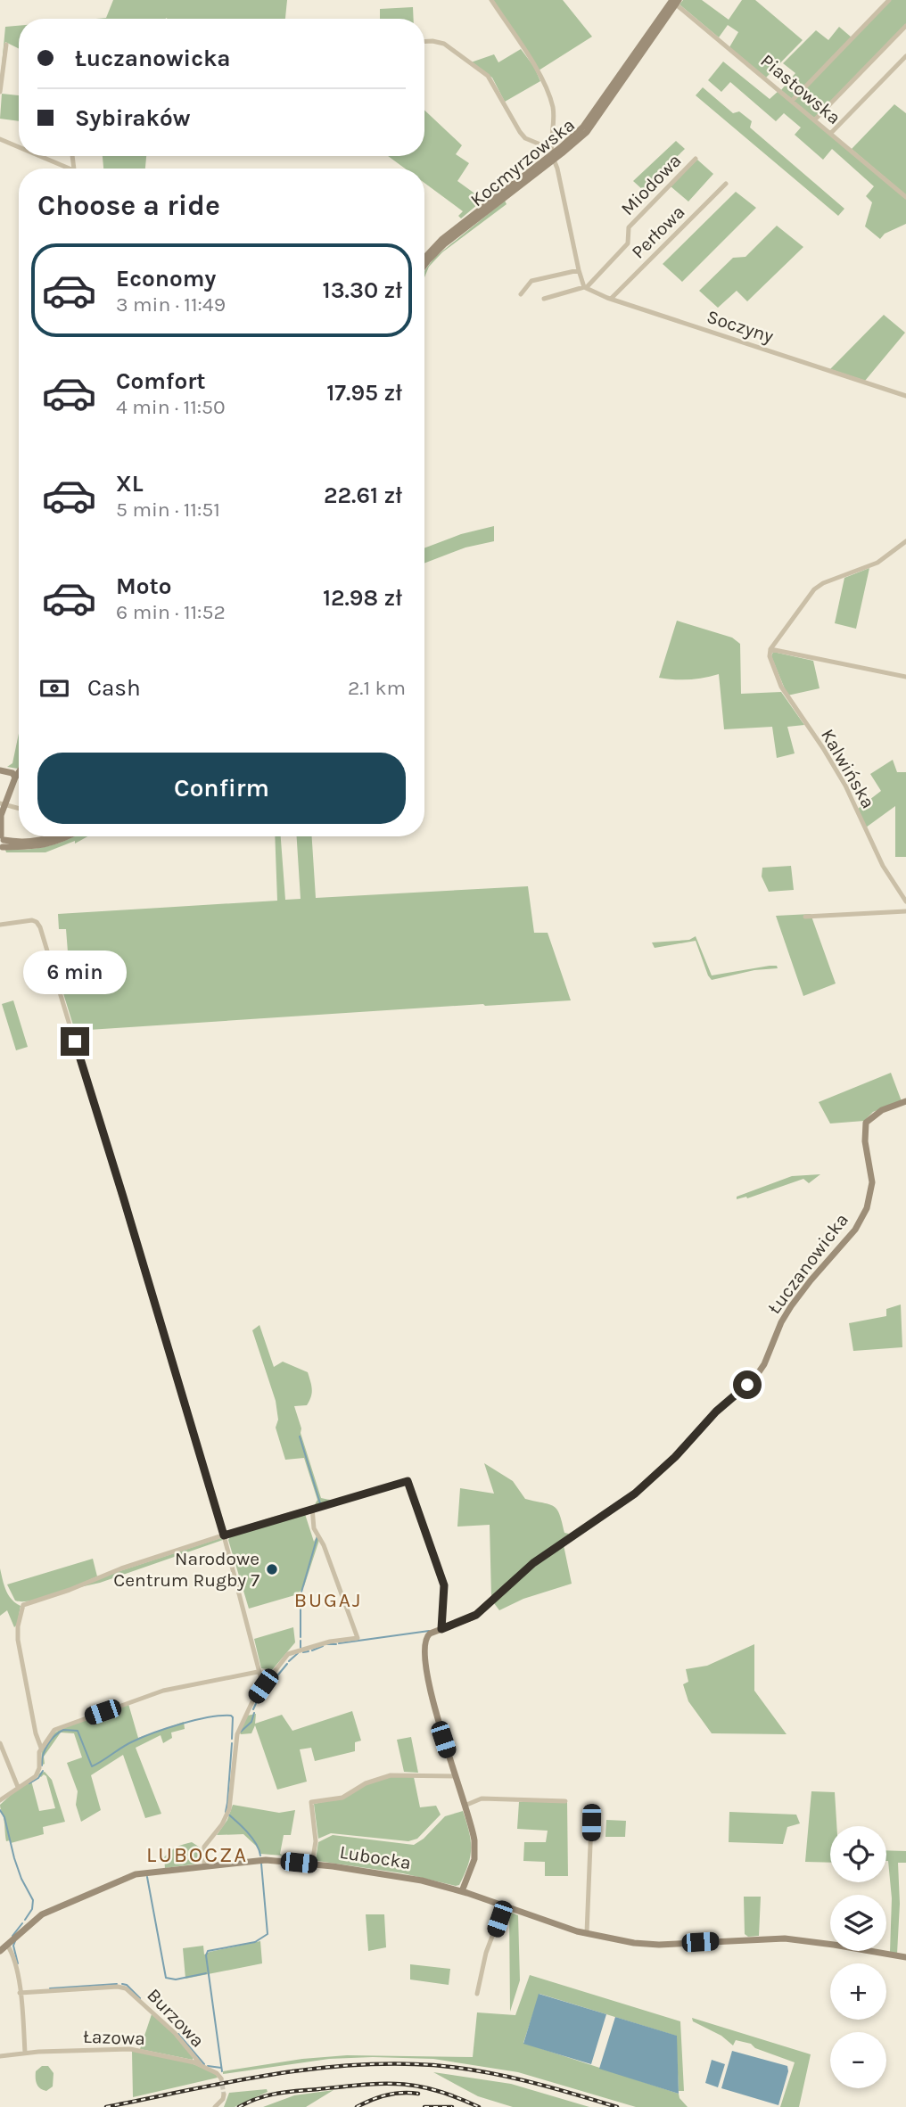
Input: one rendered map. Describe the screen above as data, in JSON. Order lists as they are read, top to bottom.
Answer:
{
  "streets": {
    "street": [
      "Piastowska",
      "Kocmyrzowska",
      "Miodowa",
      "Perłowa",
      "Soczyny",
      "Kalwińska",
      "Łuczanowicka",
      "Lubocka",
      "Burzowa",
      "Łazowa"
    ]
  },
  "crossings": [
    ["Piastowska", "Kocmyrzowska"],
    ["Miodowa", "Soczyny"],
    ["Perłowa", "Soczyny"],
    ["Łuczanowicka", "Lubocka"],
    ["Burzowa", "Łazowa"]
  ],
  "districts": ["BUGAJ", "LUBOCZA"],
  "places": ["Narodowe Centrum Rugby 7"],
  "page": {
    "banner": ["Łuczanowicka", "Sybiraków"],
    "heading": "Choose a ride",
    "list": [
      {
        "name": "Economy",
        "note": "3 min · 11:49",
        "value": "13.30 zł"
      },
      {
        "name": "Comfort",
        "note": "4 min · 11:50",
        "value": "17.95 zł"
      },
      {
        "name": "XL",
        "note": "5 min · 11:51",
        "value": "22.61 zł"
      },
      {
        "name": "Moto",
        "note": "6 min · 11:52",
        "value": "12.98 zł"
      }
    ],
    "pay": ["Cash", "2.1 km"],
    "buttons": "Confirm",
    "bubble": "6 min",
    "map_buttons": ["+", "−"]
  }
}
